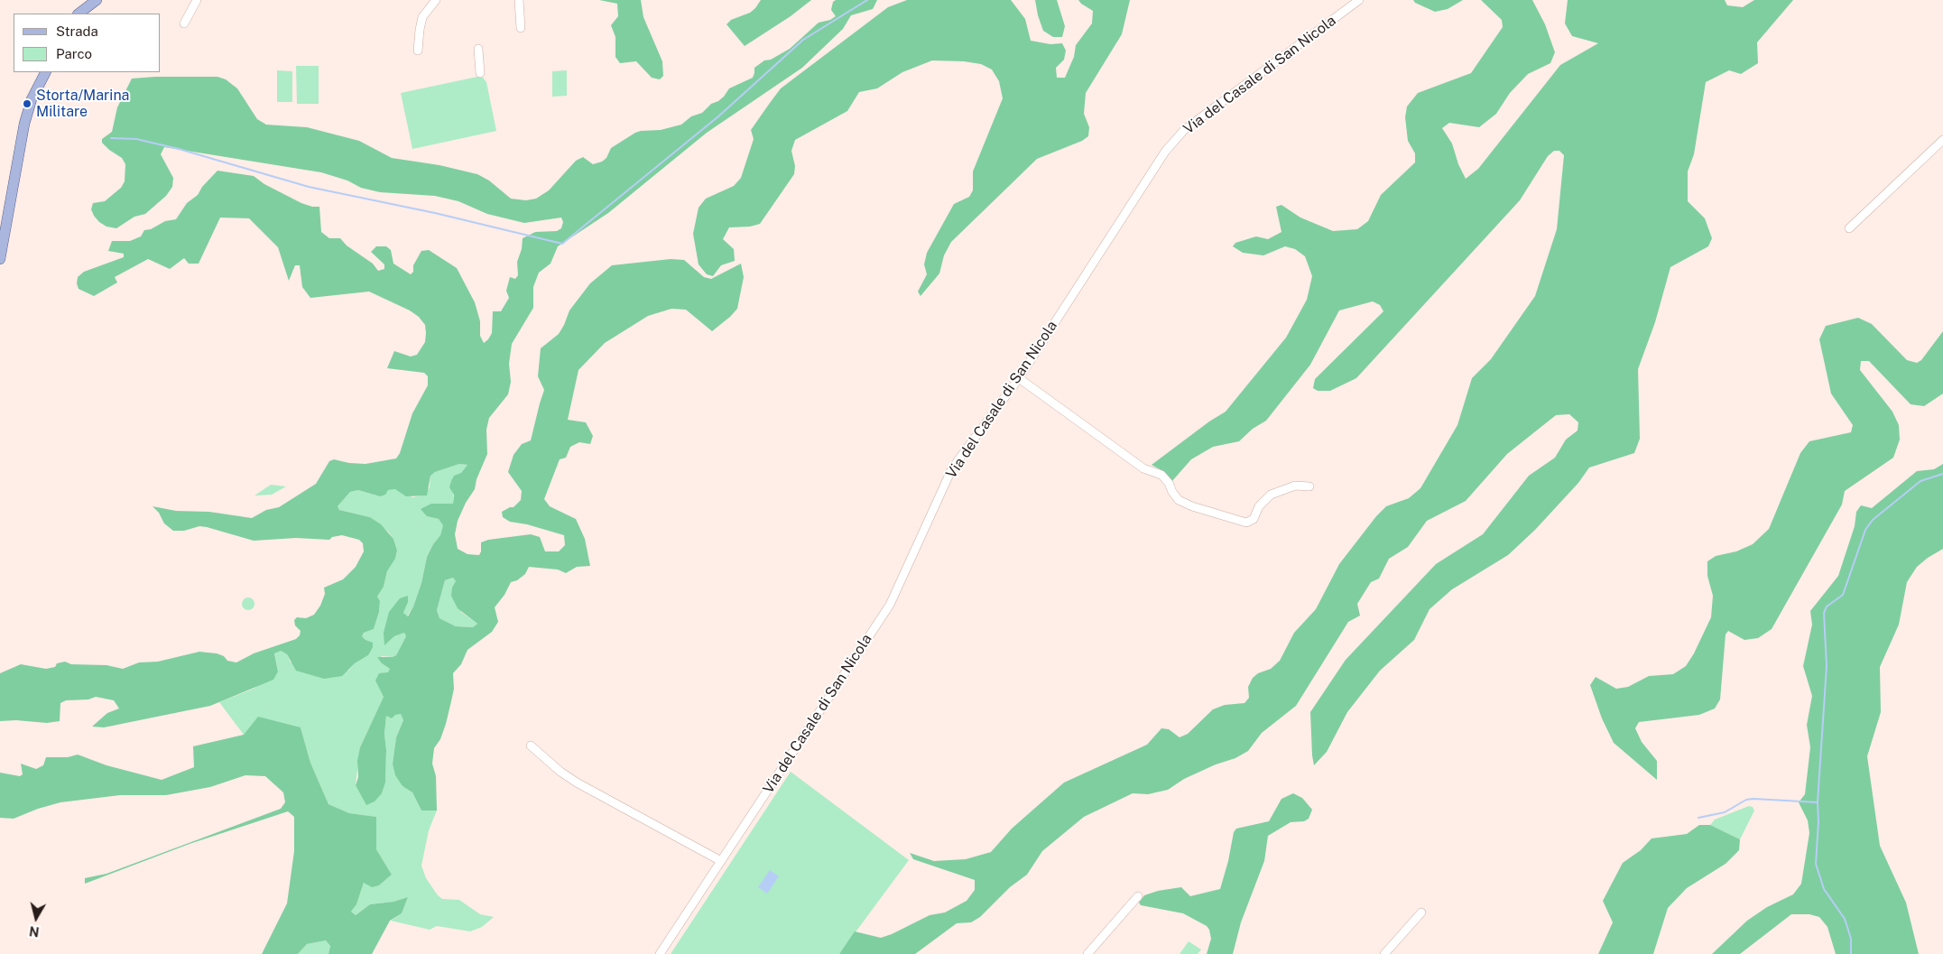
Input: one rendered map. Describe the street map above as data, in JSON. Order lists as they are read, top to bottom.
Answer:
{
  "streets": {
    "street": ["Via del Casale di San Nicola"]
  },
  "places": ["Storta/Marina Militare"],
  "legend": ["Strada", "Parco"],
  "north": "bottom"
}
